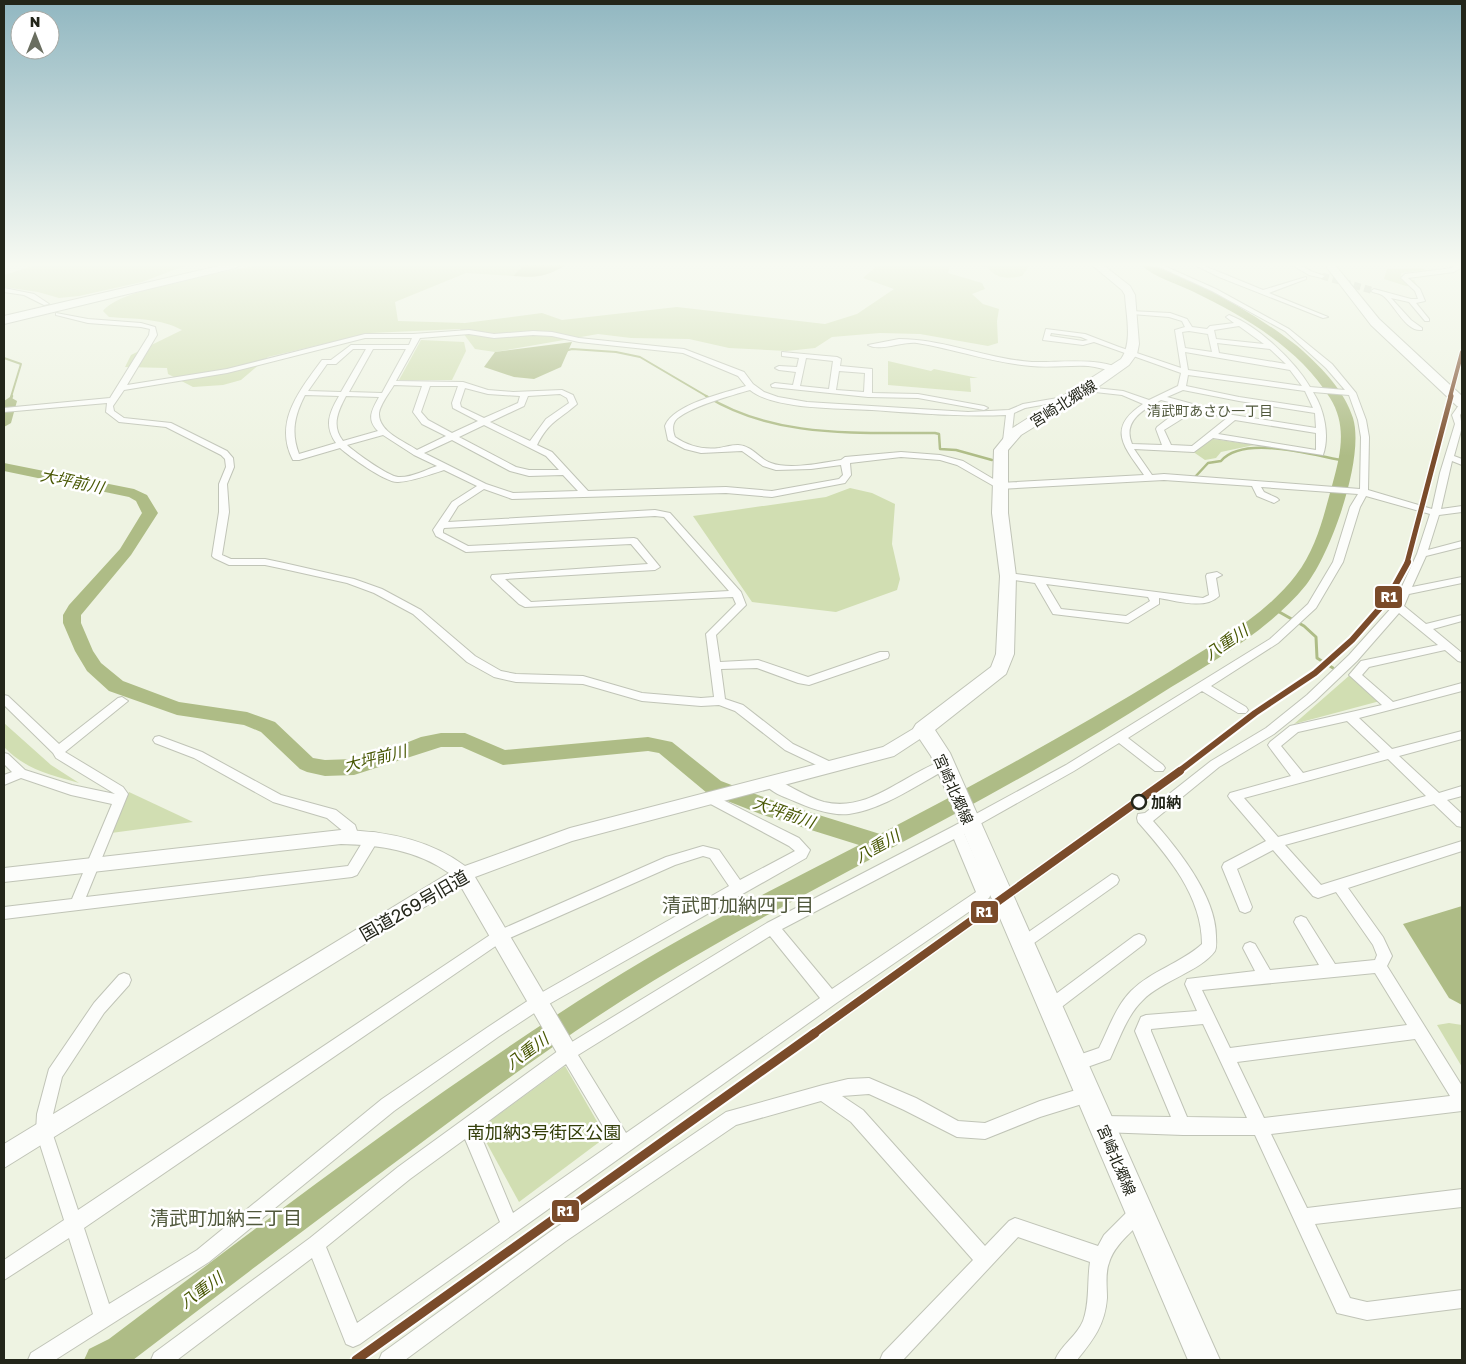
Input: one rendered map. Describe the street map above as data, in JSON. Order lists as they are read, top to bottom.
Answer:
{
  "streets": {
    "main road": ["宮崎北郷線"],
    "street": ["国道269号旧道"]
  },
  "crossings": [
    ["宮崎北郷線", "国道269号旧道"]
  ],
  "districts": ["清武町あさひ一丁目", "清武町加納四丁目", "清武町加納三丁目"],
  "water": ["大坪前川", "八重川"],
  "parks": ["南加納3号街区公園"],
  "places": ["加納"],
  "lines": ["transit line R1"],
  "north": "top"
}
